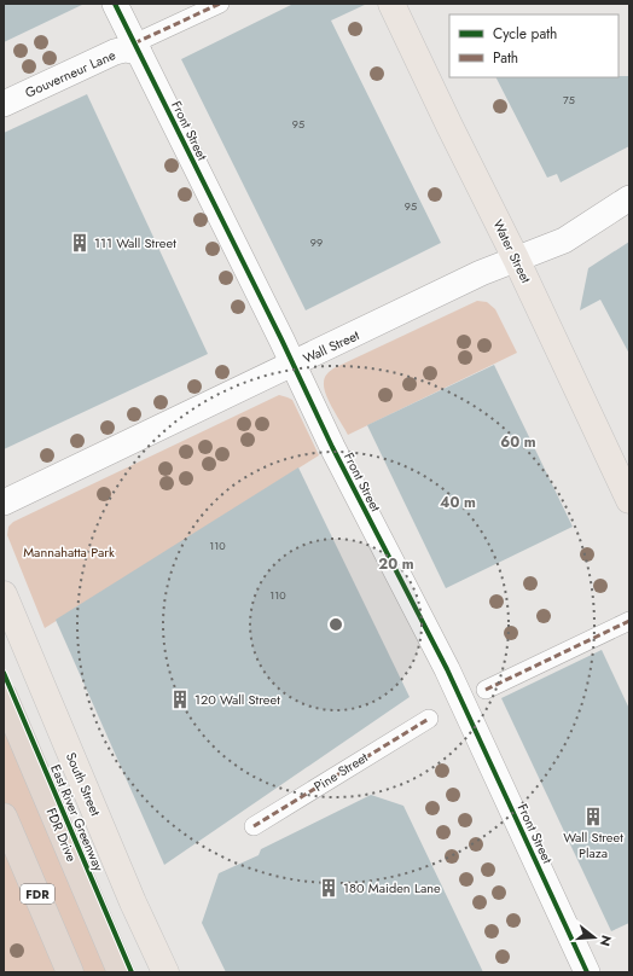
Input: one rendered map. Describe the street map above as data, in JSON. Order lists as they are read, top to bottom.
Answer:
{
  "streets": {
    "highway": ["FDR Drive", "FDR"],
    "main road": ["Water Street", "South Street"],
    "street": [
      "Gouverneur Lane",
      "Front Street",
      "Wall Street",
      "Pine Street"
    ],
    "cycle path": ["East River Greenway"]
  },
  "crossings": [
    ["Gouverneur Lane", "Front Street"],
    ["Front Street", "Wall Street"],
    ["Water Street", "Wall Street"]
  ],
  "parks": ["Mannahatta Park"],
  "places": {
    "building": [
      "111 Wall Street",
      "120 Wall Street",
      "Wall Street Plaza",
      "180 Maiden Lane"
    ]
  },
  "house_numbers": [
    "75",
    "95",
    "95",
    "99",
    "110",
    "110"
  ],
  "legend": ["Cycle path", "Path"],
  "north": "right",
  "rings": ["60 m", "40 m", "20 m"]
}
